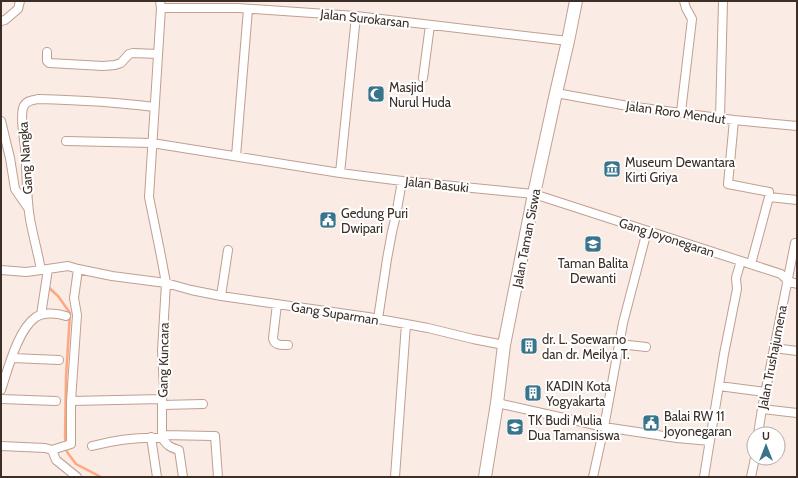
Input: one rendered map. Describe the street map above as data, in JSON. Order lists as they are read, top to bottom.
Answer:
{
  "streets": {
    "main road": ["Jalan Taman Siswa"],
    "street": [
      "Jalan Surokarsan",
      "Jalan Roro Mendut",
      "Gang Nangka",
      "Jalan Basuki",
      "Gang Joyonegaran",
      "Gang Suparman",
      "Jalan Trushajumena",
      "Gang Kuncara"
    ]
  },
  "crossings": [
    ["Jalan Surokarsan", "Jalan Taman Siswa"],
    ["Jalan Surokarsan", "Gang Kuncara"],
    ["Jalan Roro Mendut", "Jalan Taman Siswa"],
    ["Gang Nangka", "Gang Kuncara"],
    ["Jalan Basuki", "Gang Joyonegaran"],
    ["Jalan Basuki", "Jalan Taman Siswa"],
    ["Jalan Basuki", "Gang Kuncara"],
    ["Gang Joyonegaran", "Jalan Taman Siswa"],
    ["Gang Joyonegaran", "Jalan Trushajumena"],
    ["Jalan Taman Siswa", "Gang Suparman"],
    ["Gang Suparman", "Gang Kuncara"]
  ],
  "places": {
    "mosque": ["Masjid Nurul Huda"],
    "museum": ["Museum Dewantara Kirti Griya"],
    "public building": ["Gedung Puri Dwipari", "Balai RW 11 Joyonegaran"],
    "school or university": ["Taman Balita Dewanti", "TK Budi Mulia Dua Tamansiswa"],
    "building": ["dr. L. Soewarno dan dr. Meilya T.", "KADIN Kota Yogyakarta"]
  },
  "north": "top"
}
